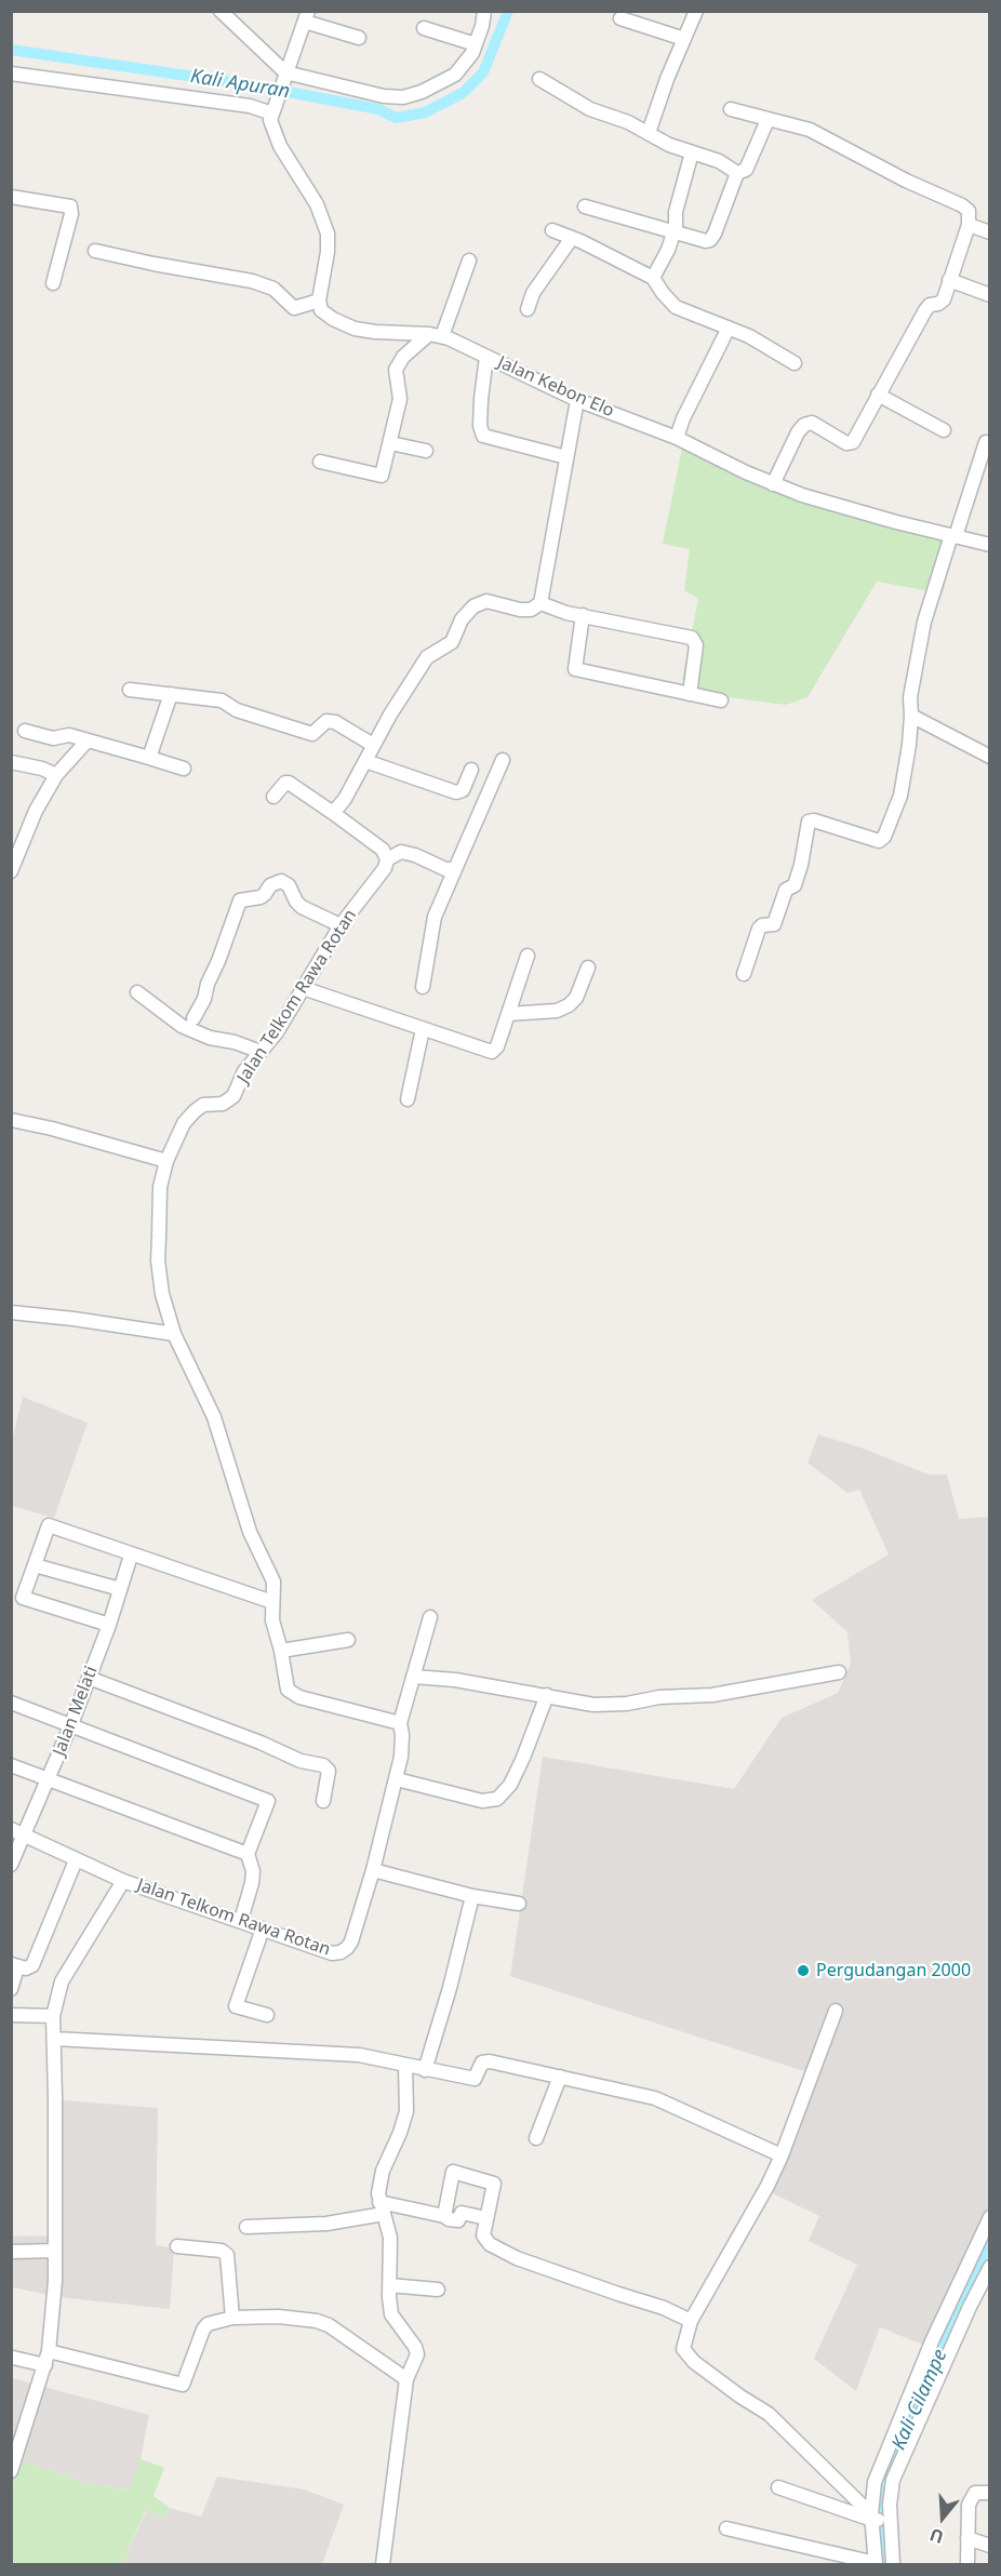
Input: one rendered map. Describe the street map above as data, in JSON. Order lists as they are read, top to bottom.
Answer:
{
  "streets": {
    "street": ["Jalan Kebon Elo", "Jalan Telkom Rawa Rotan", "Jalan Melati"]
  },
  "water": ["Kali Apuran", "Kali Cilampe"],
  "places": ["Pergudangan 2000"],
  "north": "bottom"
}
